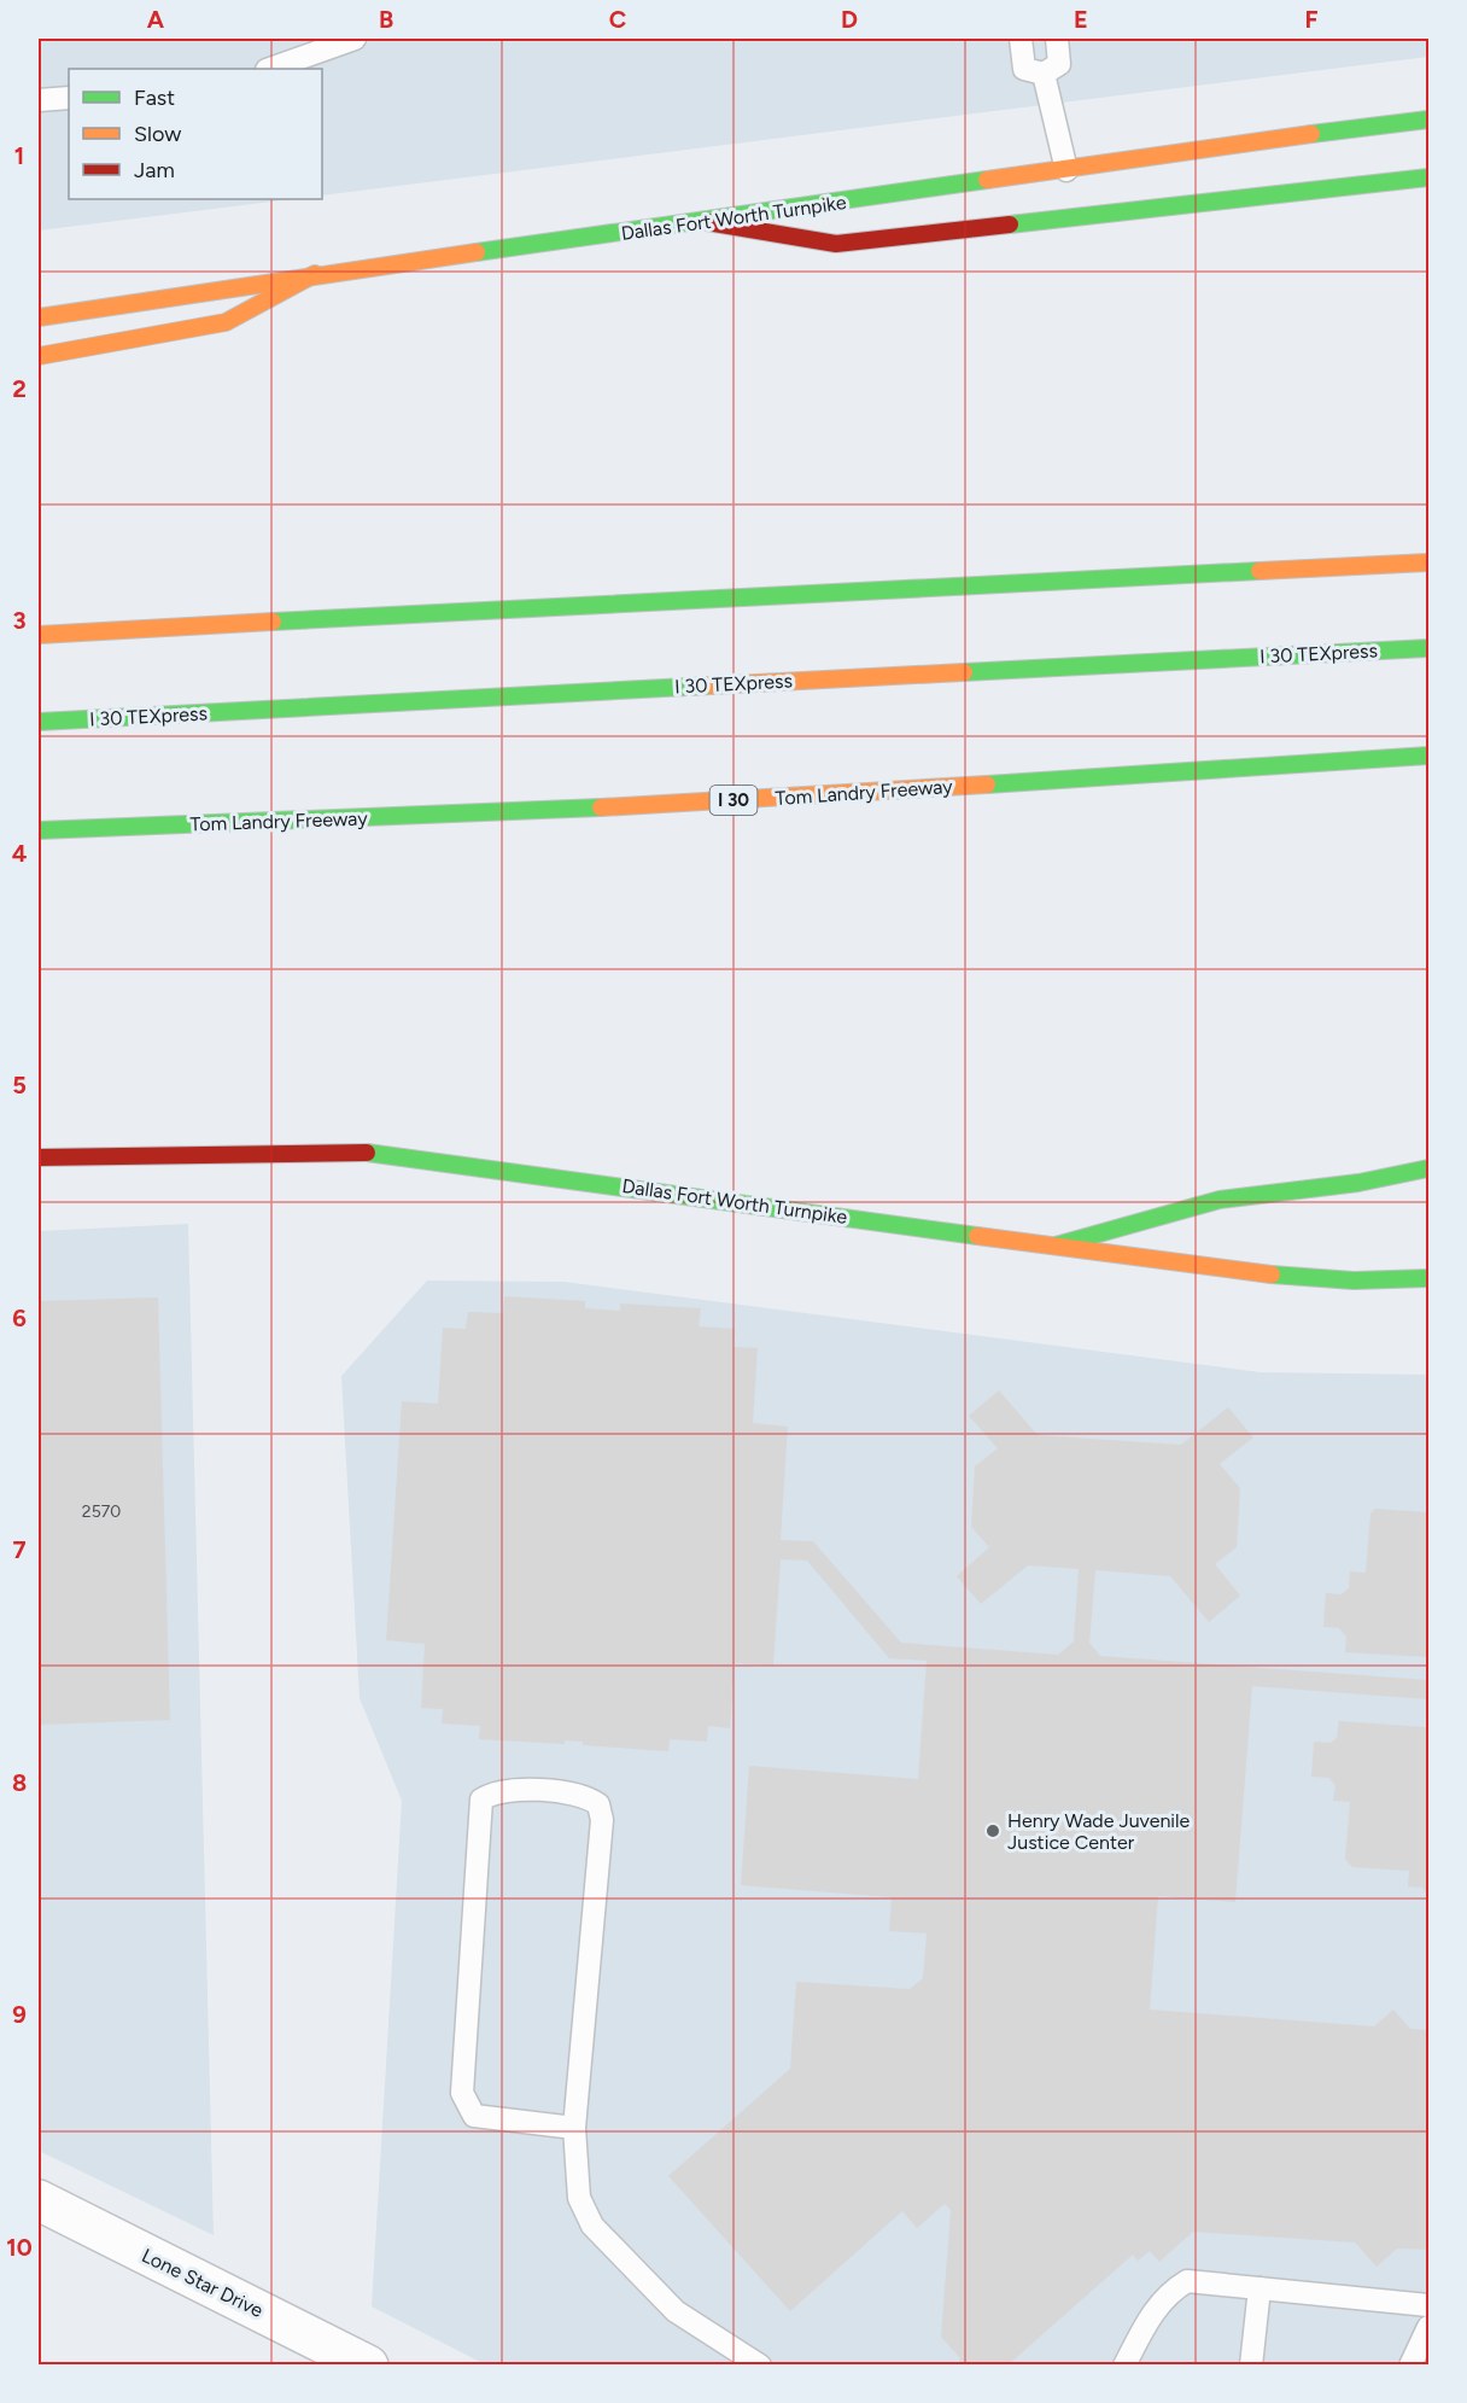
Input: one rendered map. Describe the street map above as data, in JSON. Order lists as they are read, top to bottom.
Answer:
{
  "streets": {
    "main road": [
      "Dallas Fort Worth Turnpike",
      "I 30 TEXpress",
      "Tom Landry Freeway",
      "I 30"
    ],
    "street": ["Lone Star Drive"]
  },
  "places": ["Henry Wade Juvenile Justice Center"],
  "house_numbers": ["2570"],
  "legend": ["Fast", "Slow", "Jam"],
  "grid": {
    "columns": [
      "A",
      "B",
      "C",
      "D",
      "E",
      "F"
    ],
    "rows": [
      "1",
      "2",
      "3",
      "4",
      "5",
      "6",
      "7",
      "8",
      "9",
      "10"
    ]
  }
}
